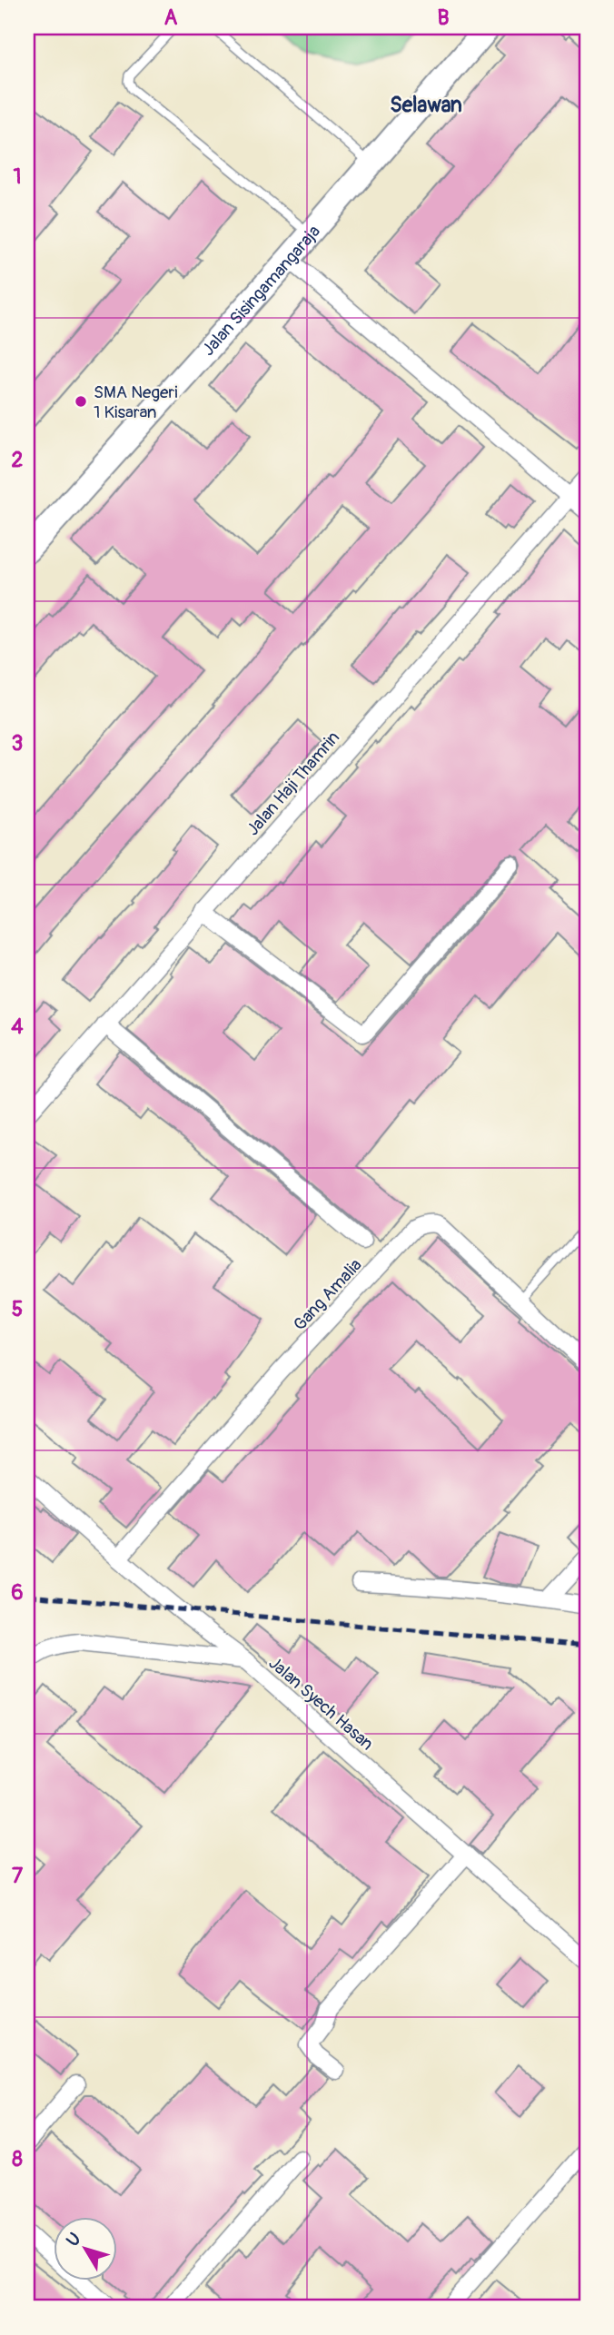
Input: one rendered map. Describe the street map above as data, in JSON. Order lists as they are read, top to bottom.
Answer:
{
  "streets": {
    "street": [
      "Jalan Sisingamangaraja",
      "Jalan Haji Thamrin",
      "Gang Amalia",
      "Jalan Syech Hasan"
    ]
  },
  "crossings": [
    ["Gang Amalia", "Jalan Syech Hasan"]
  ],
  "districts": ["Selawan"],
  "places": ["SMA Negeri 1 Kisaran"],
  "north": "top left",
  "grid": {
    "columns": ["A", "B"],
    "rows": [
      "1",
      "2",
      "3",
      "4",
      "5",
      "6",
      "7",
      "8"
    ]
  }
}
